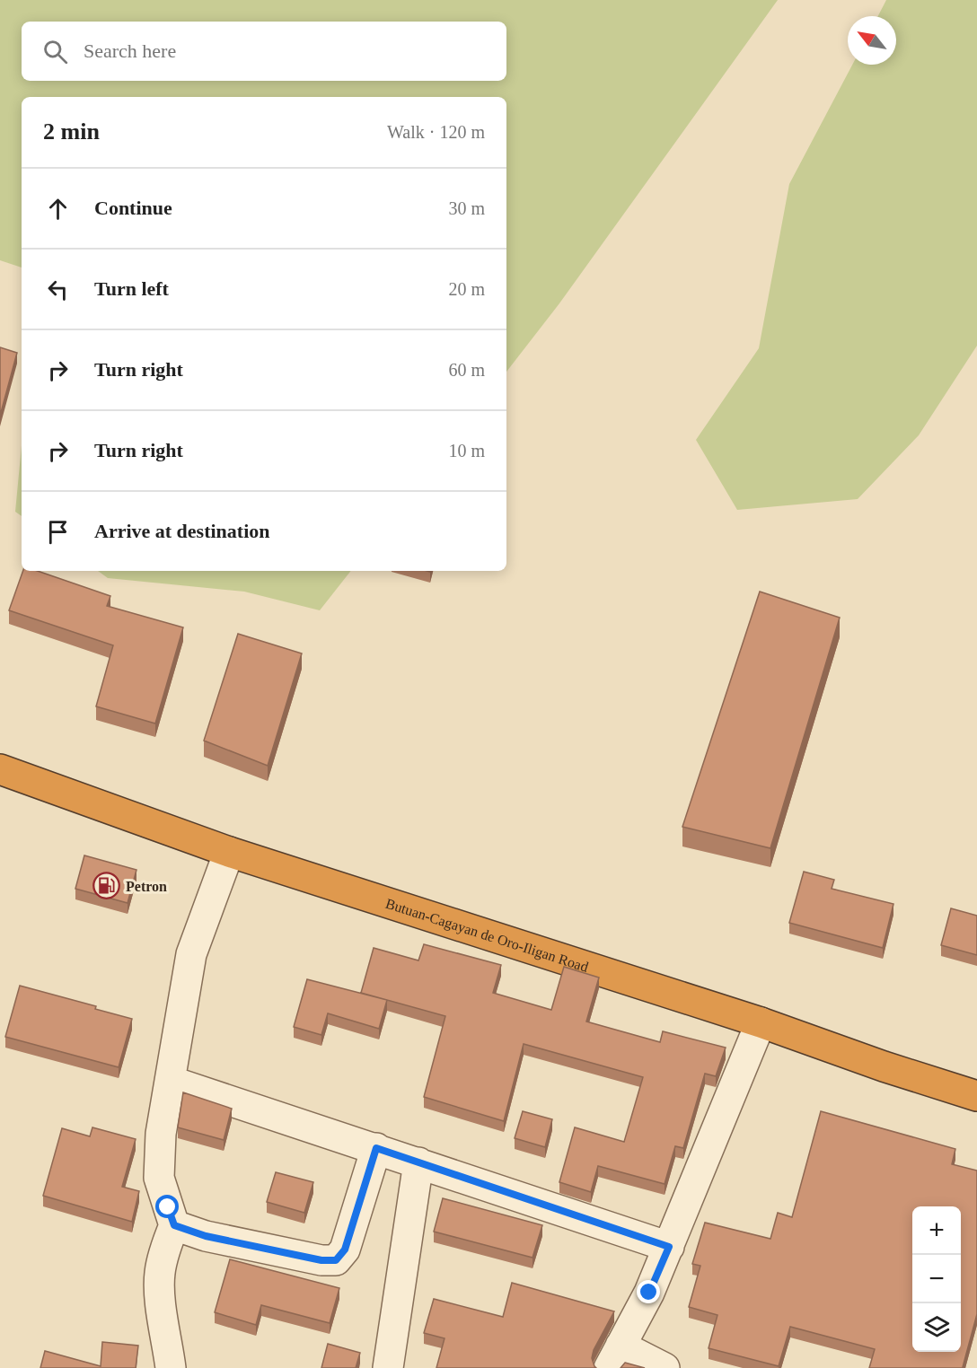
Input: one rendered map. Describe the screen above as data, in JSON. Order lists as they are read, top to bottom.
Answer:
{
  "streets": {
    "highway": ["Butuan-Cagayan de Oro-Iligan Road"]
  },
  "places": {
    "fuel station": ["Petron"]
  },
  "north": "top left",
  "page": {
    "search": "Search here",
    "heading": ["2 min", "Walk · 120 m"],
    "list": [
      ["Continue", "30 m"],
      ["Turn left", "20 m"],
      ["Turn right", "60 m"],
      ["Turn right", "10 m"],
      "Arrive at destination"
    ],
    "map_buttons": ["+", "−"]
  }
}
